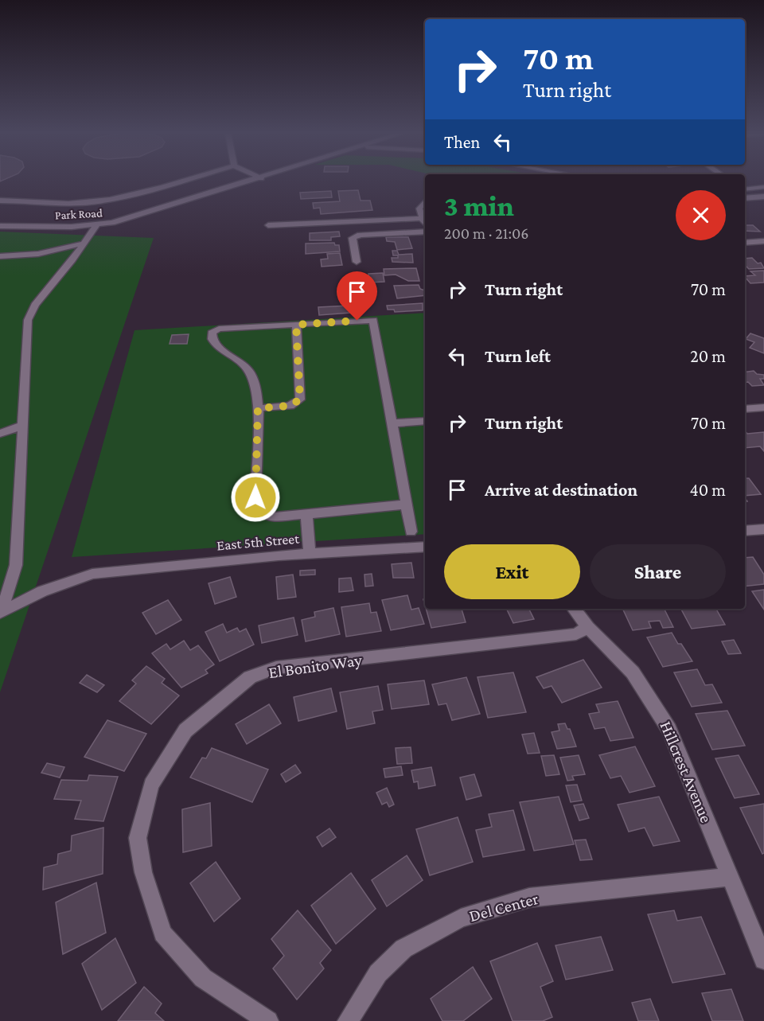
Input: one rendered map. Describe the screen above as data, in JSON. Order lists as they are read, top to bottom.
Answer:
{
  "streets": {
    "street": [
      "Park Road",
      "East 5th Street",
      "El Bonito Way",
      "Hillcrest Avenue",
      "Del Center"
    ]
  },
  "crossings": [
    ["El Bonito Way", "Hillcrest Avenue"],
    ["Hillcrest Avenue", "Del Center"]
  ],
  "page": {
    "turn": ["70 m", "Turn right"],
    "then": "Then",
    "heading": ["3 min", "200 m · 21:06"],
    "list": [
      {
        "name": "Turn right",
        "value": "70 m"
      },
      {
        "name": "Turn left",
        "value": "20 m"
      },
      {
        "name": "Turn right",
        "value": "70 m"
      },
      {
        "name": "Arrive at destination",
        "value": "40 m"
      }
    ],
    "buttons": ["Exit", "Share"]
  }
}
